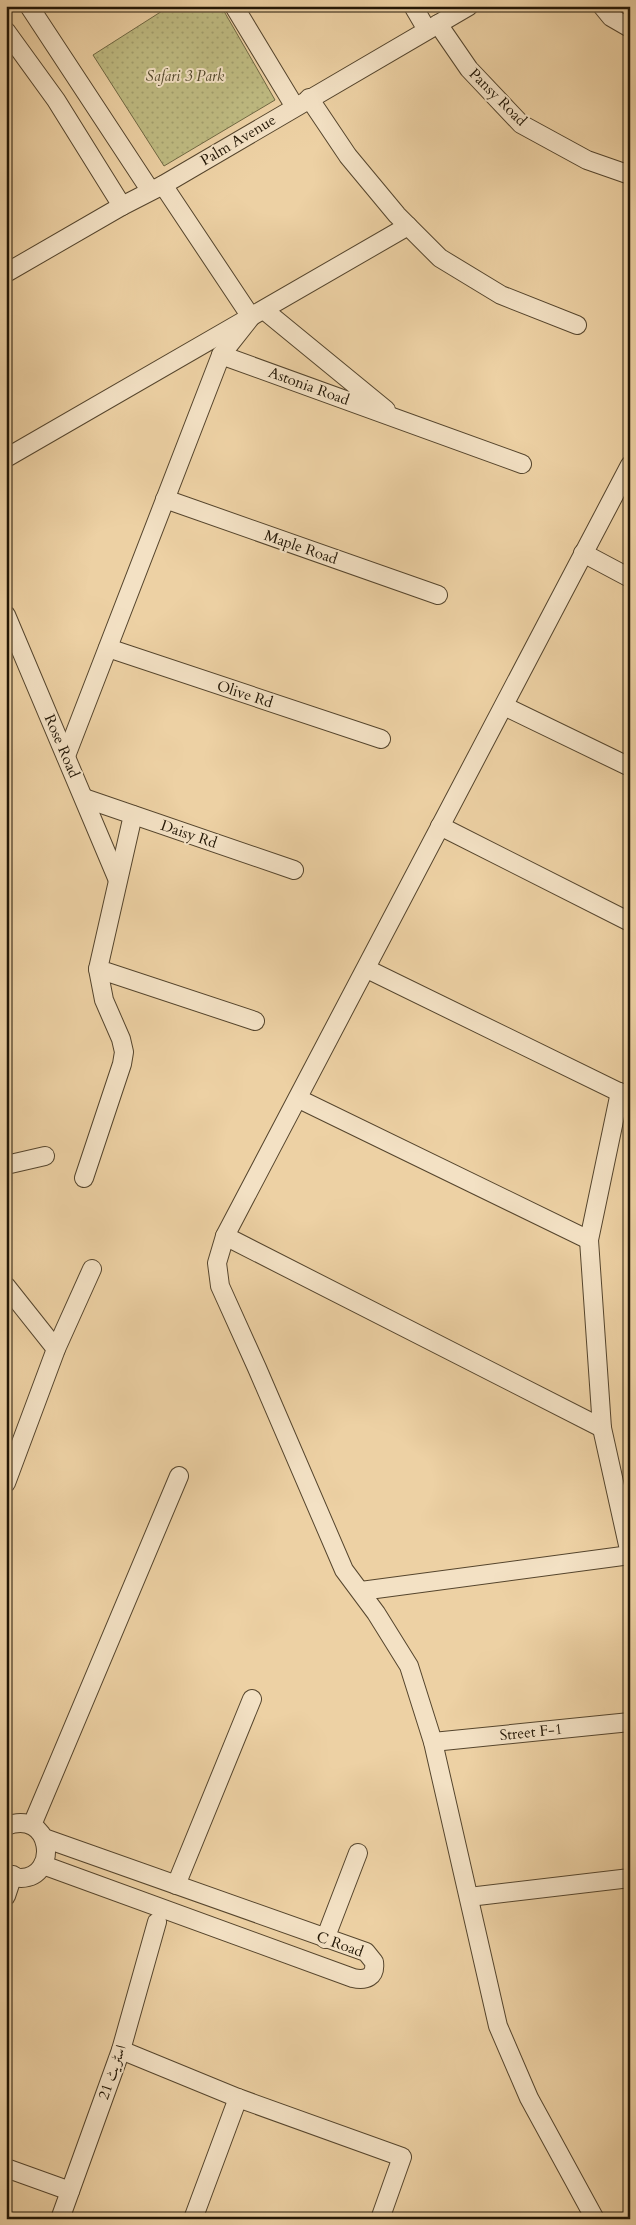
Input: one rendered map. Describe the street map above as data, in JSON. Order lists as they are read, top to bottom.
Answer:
{
  "streets": {
    "street": [
      "Pansy Road",
      "Palm Avenue",
      "Astonia Road",
      "Maple Road",
      "Olive Rd",
      "Rose Road",
      "Daisy Rd",
      "Street F-1",
      "C Road",
      "اسٹریٹ 21"
    ]
  },
  "crossings": [
    ["Pansy Road", "Palm Avenue"],
    ["Palm Avenue", "Astonia Road"],
    ["Rose Road", "Daisy Rd"]
  ],
  "parks": ["Safari 3 Park"]
}
